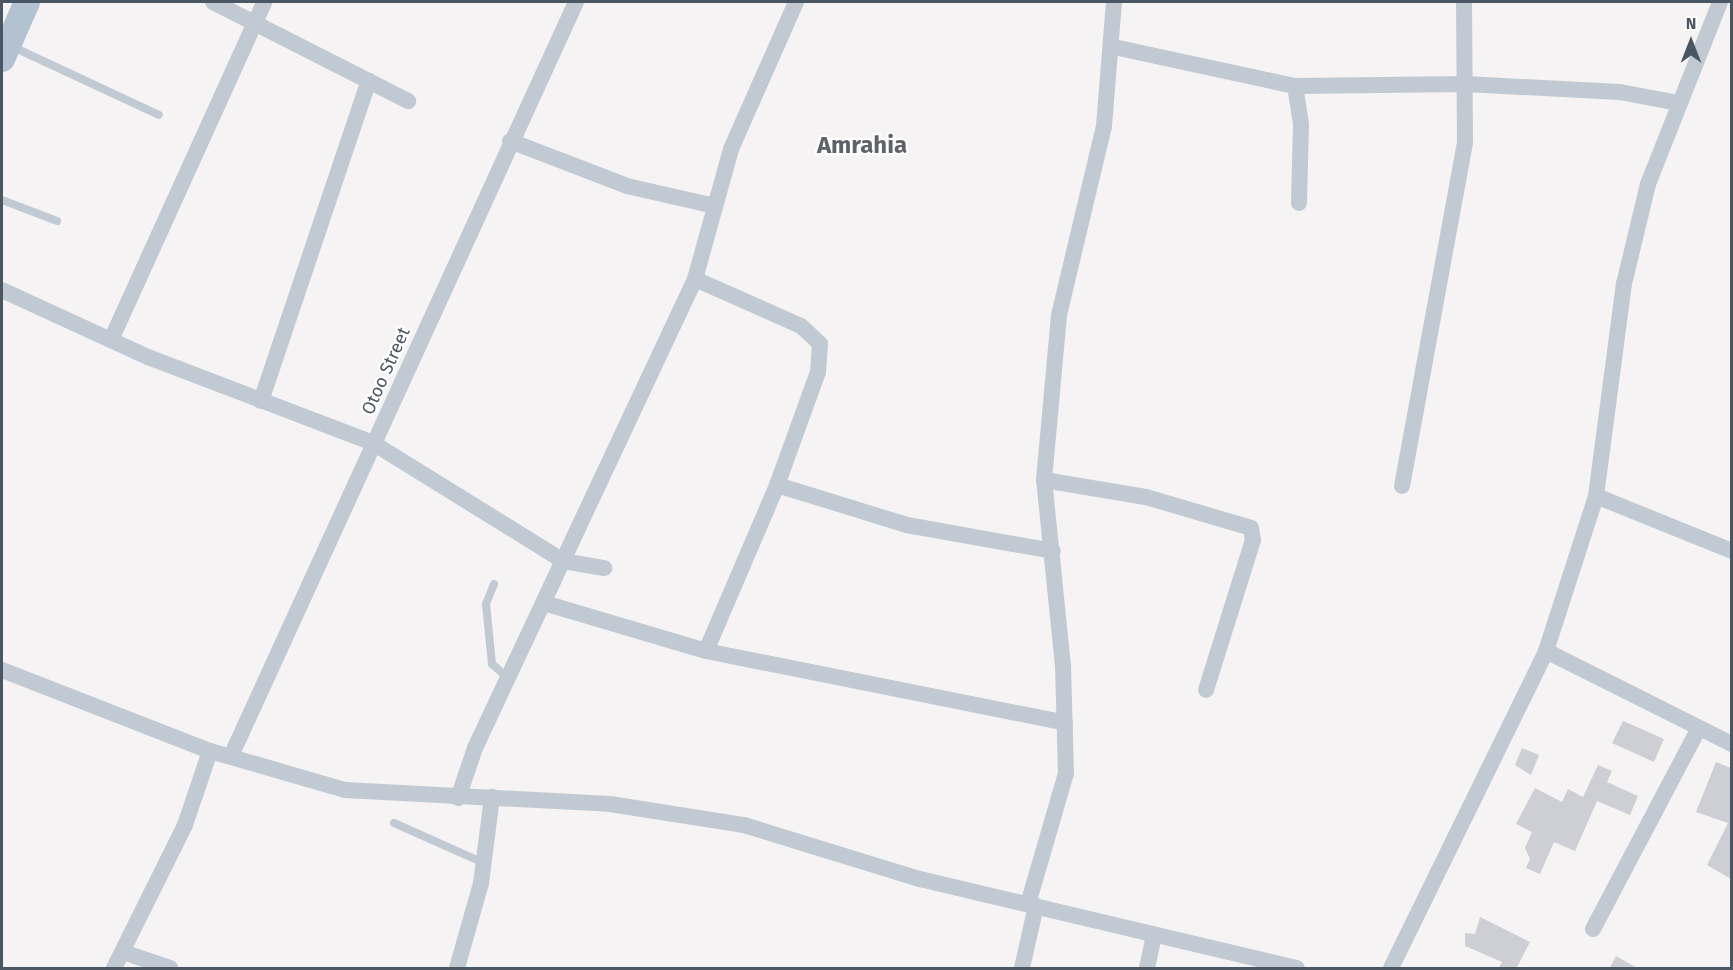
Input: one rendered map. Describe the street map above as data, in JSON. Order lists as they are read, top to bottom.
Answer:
{
  "streets": {
    "street": ["Otoo Street"]
  },
  "districts": ["Amrahia"],
  "north": "top"
}
